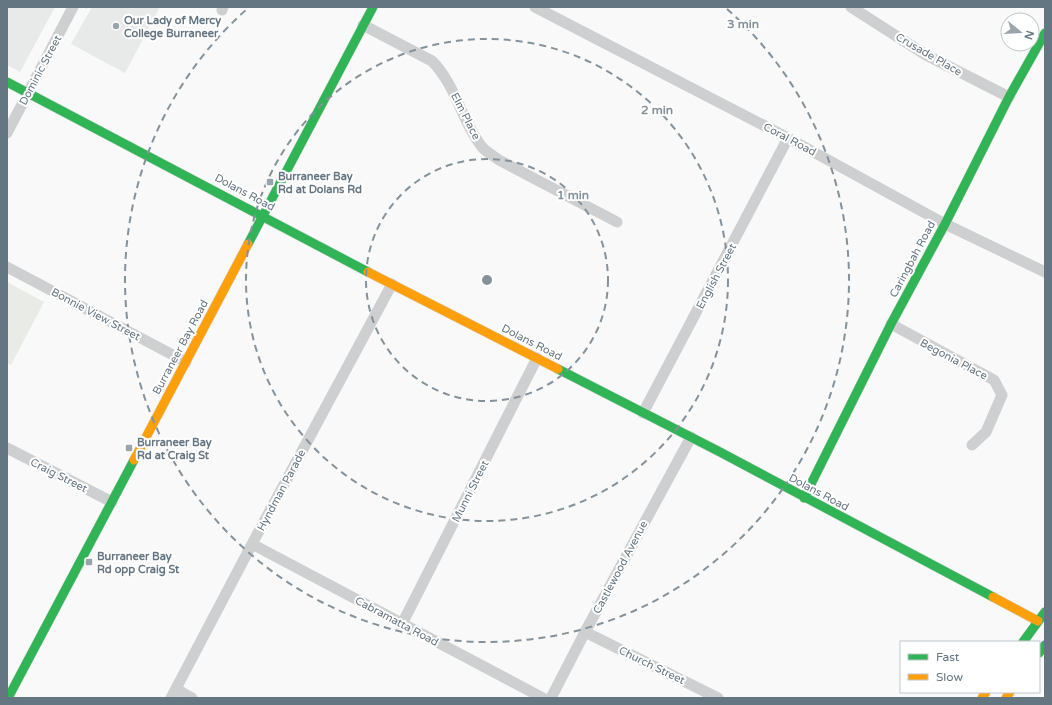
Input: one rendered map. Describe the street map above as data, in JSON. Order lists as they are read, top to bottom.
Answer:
{
  "streets": {
    "street": [
      "Crusade Place",
      "Dominic Street",
      "Elm Place",
      "Coral Road",
      "Dolans Road",
      "Caringbah Road",
      "English Street",
      "Bonnie View Street",
      "Burraneer Bay Road",
      "Begonia Place",
      "Craig Street",
      "Hyndman Parade",
      "Munni Street",
      "Castlewood Avenue",
      "Cabramatta Road",
      "Church Street"
    ]
  },
  "crossings": [
    ["Crusade Place", "Caringbah Road"],
    ["Dominic Street", "Dolans Road"],
    ["Elm Place", "Burraneer Bay Road"],
    ["Coral Road", "Caringbah Road"],
    ["Coral Road", "English Street"],
    ["Dolans Road", "Caringbah Road"],
    ["Dolans Road", "English Street"],
    ["Dolans Road", "Burraneer Bay Road"],
    ["Dolans Road", "Hyndman Parade"],
    ["Dolans Road", "Munni Street"],
    ["Dolans Road", "Castlewood Avenue"],
    ["Caringbah Road", "Begonia Place"],
    ["Bonnie View Street", "Burraneer Bay Road"],
    ["Burraneer Bay Road", "Craig Street"],
    ["Hyndman Parade", "Cabramatta Road"],
    ["Munni Street", "Cabramatta Road"],
    ["Castlewood Avenue", "Church Street"]
  ],
  "places": {
    "other": ["Our Lady of Mercy College Burraneer"],
    "transit": ["Burraneer Bay Rd at Dolans Rd", "Burraneer Bay Rd at Craig St", "Burraneer Bay Rd opp Craig St"]
  },
  "legend": ["Fast", "Slow"],
  "north": "right",
  "rings": ["3 min", "2 min", "1 min"]
}
